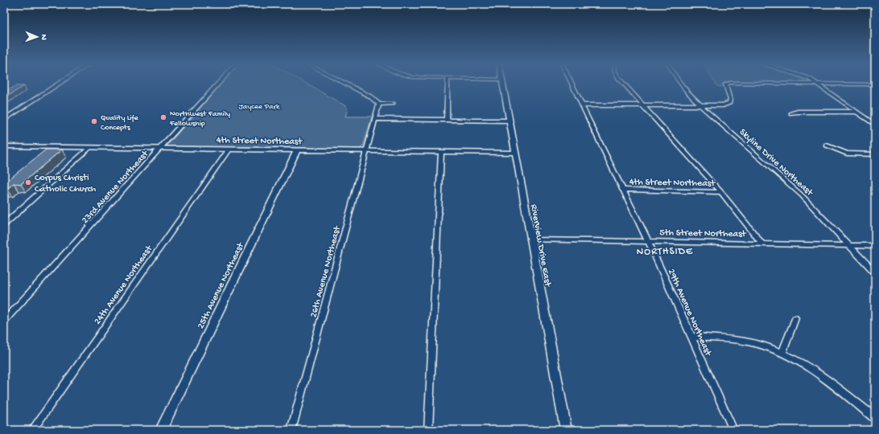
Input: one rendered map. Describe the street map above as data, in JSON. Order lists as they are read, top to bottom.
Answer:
{
  "streets": {
    "street": [
      "4th Street Northeast",
      "Skyline Drive Northeast",
      "23rd Avenue Northeast",
      "5th Street Northeast",
      "Riverview Drive East",
      "26th Avenue Northeast",
      "24th Avenue Northeast",
      "25th Avenue Northeast",
      "29th Avenue Northeast"
    ]
  },
  "crossings": [
    ["4th Street Northeast", "23rd Avenue Northeast"],
    ["4th Street Northeast", "Riverview Drive East"],
    ["4th Street Northeast", "26th Avenue Northeast"],
    ["4th Street Northeast", "24th Avenue Northeast"],
    ["4th Street Northeast", "25th Avenue Northeast"],
    ["4th Street Northeast", "29th Avenue Northeast"],
    ["Skyline Drive Northeast", "5th Street Northeast"],
    ["5th Street Northeast", "Riverview Drive East"],
    ["5th Street Northeast", "29th Avenue Northeast"]
  ],
  "districts": ["NORTHSIDE"],
  "parks": ["Jaycee Park"],
  "places": ["Northwest Family Fellowship", "Quality Life Concepts", "Corpus Christi Catholic Church"],
  "north": "right"
}
